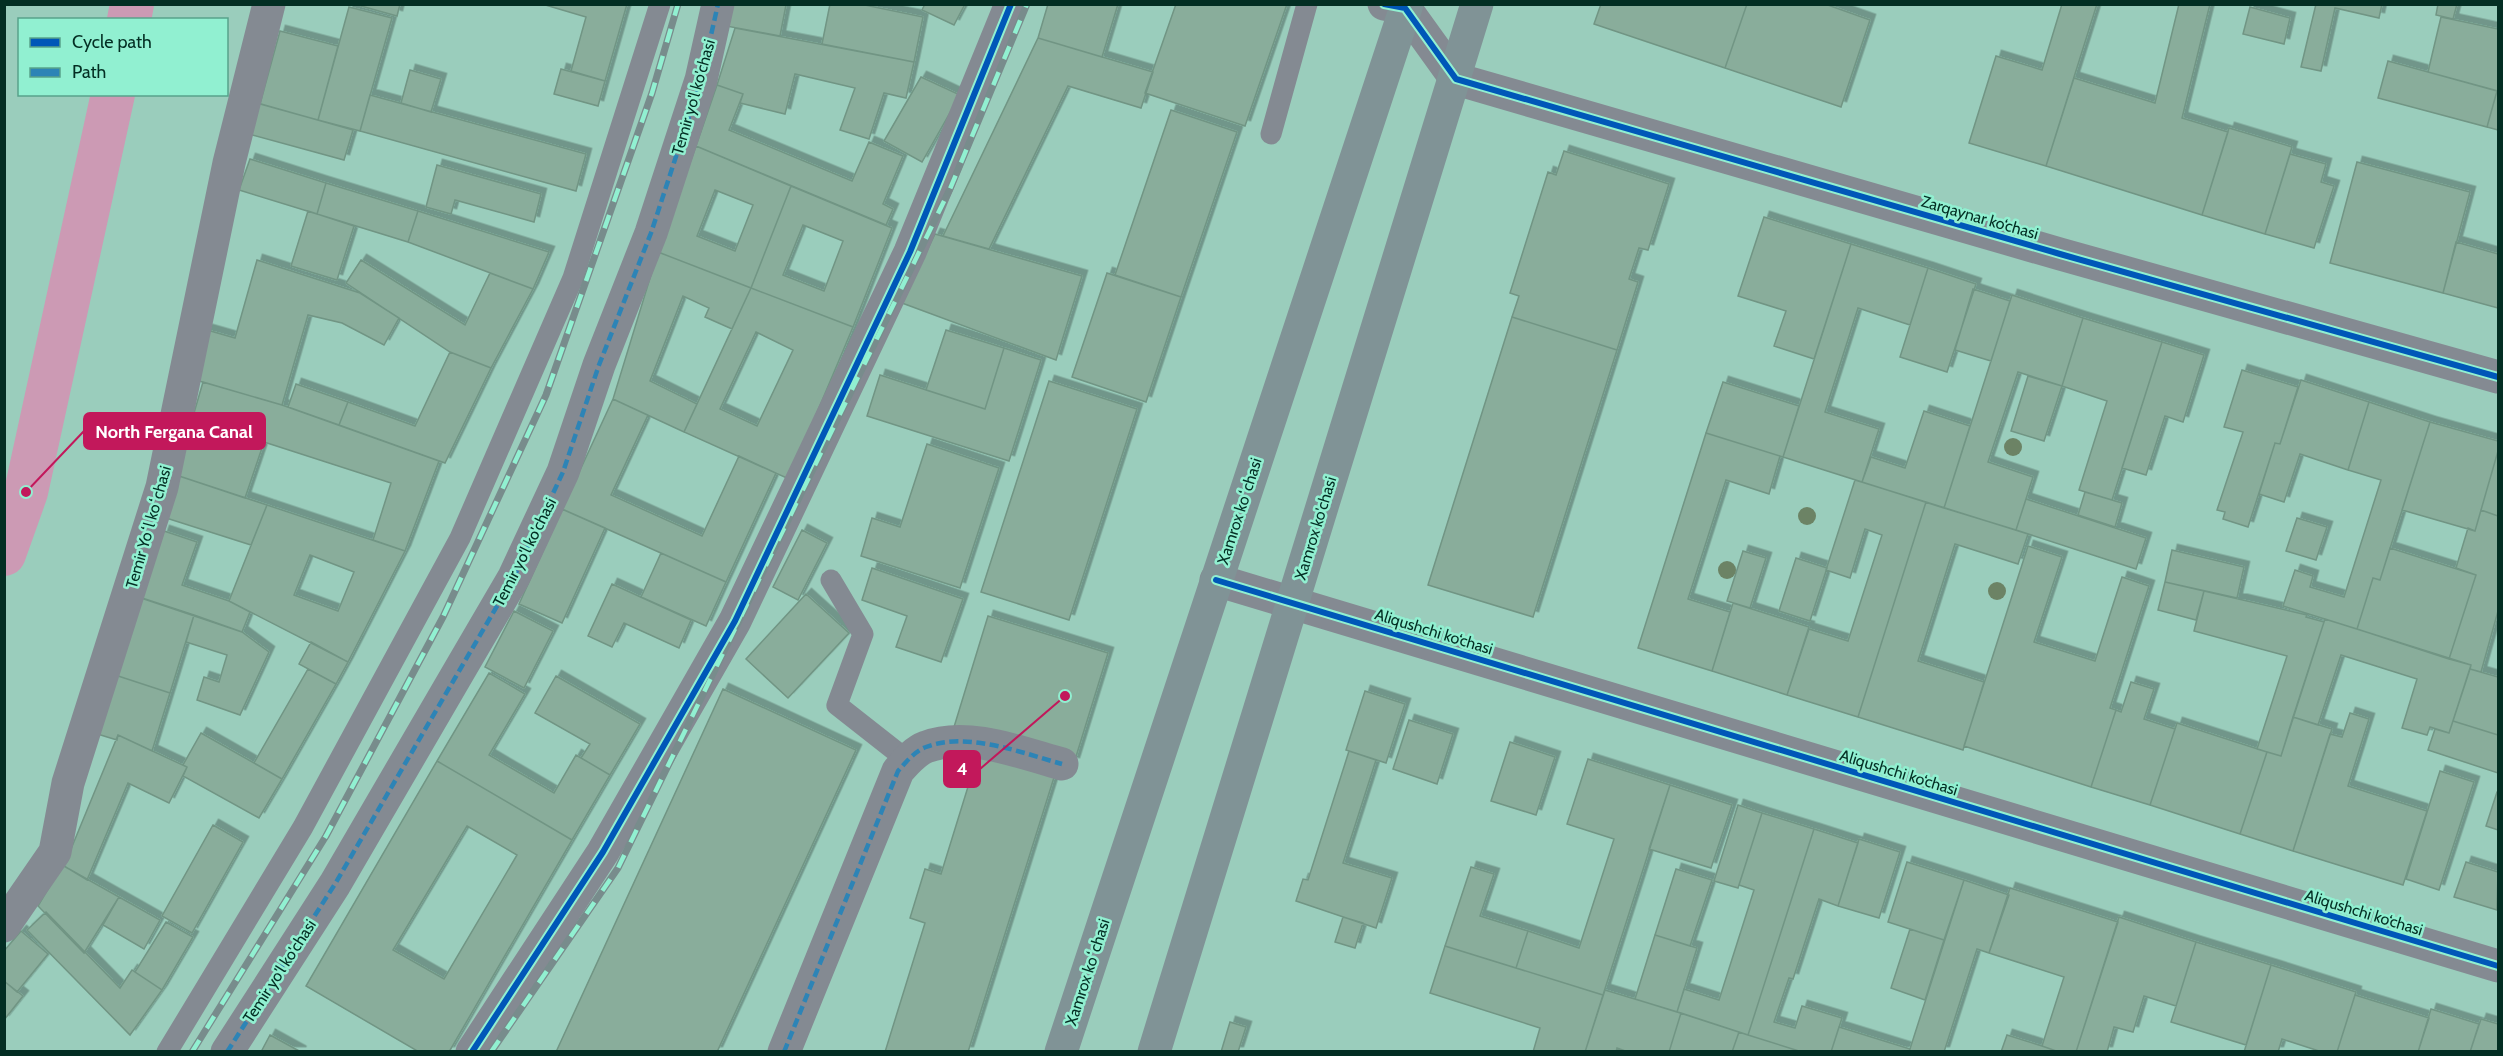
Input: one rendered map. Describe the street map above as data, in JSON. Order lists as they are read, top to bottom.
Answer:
{
  "streets": {
    "main road": ["Xamrox koʻchasi", "Xamrox ko'chasi"],
    "street": [
      "Temir yo'l ko'chasi",
      "Zarqaynar ko‘chasi",
      "Temir Yoʻl koʻchasi",
      "Aliqushchi ko‘chasi"
    ]
  },
  "crossings": [
    ["Zarqaynar ko‘chasi", "Xamrox ko'chasi"],
    ["Xamrox koʻchasi", "Aliqushchi ko‘chasi"],
    ["Xamrox ko'chasi", "Aliqushchi ko‘chasi"]
  ],
  "places": ["North Fergana Canal", "4"],
  "legend": ["Cycle path", "Path"]
}
